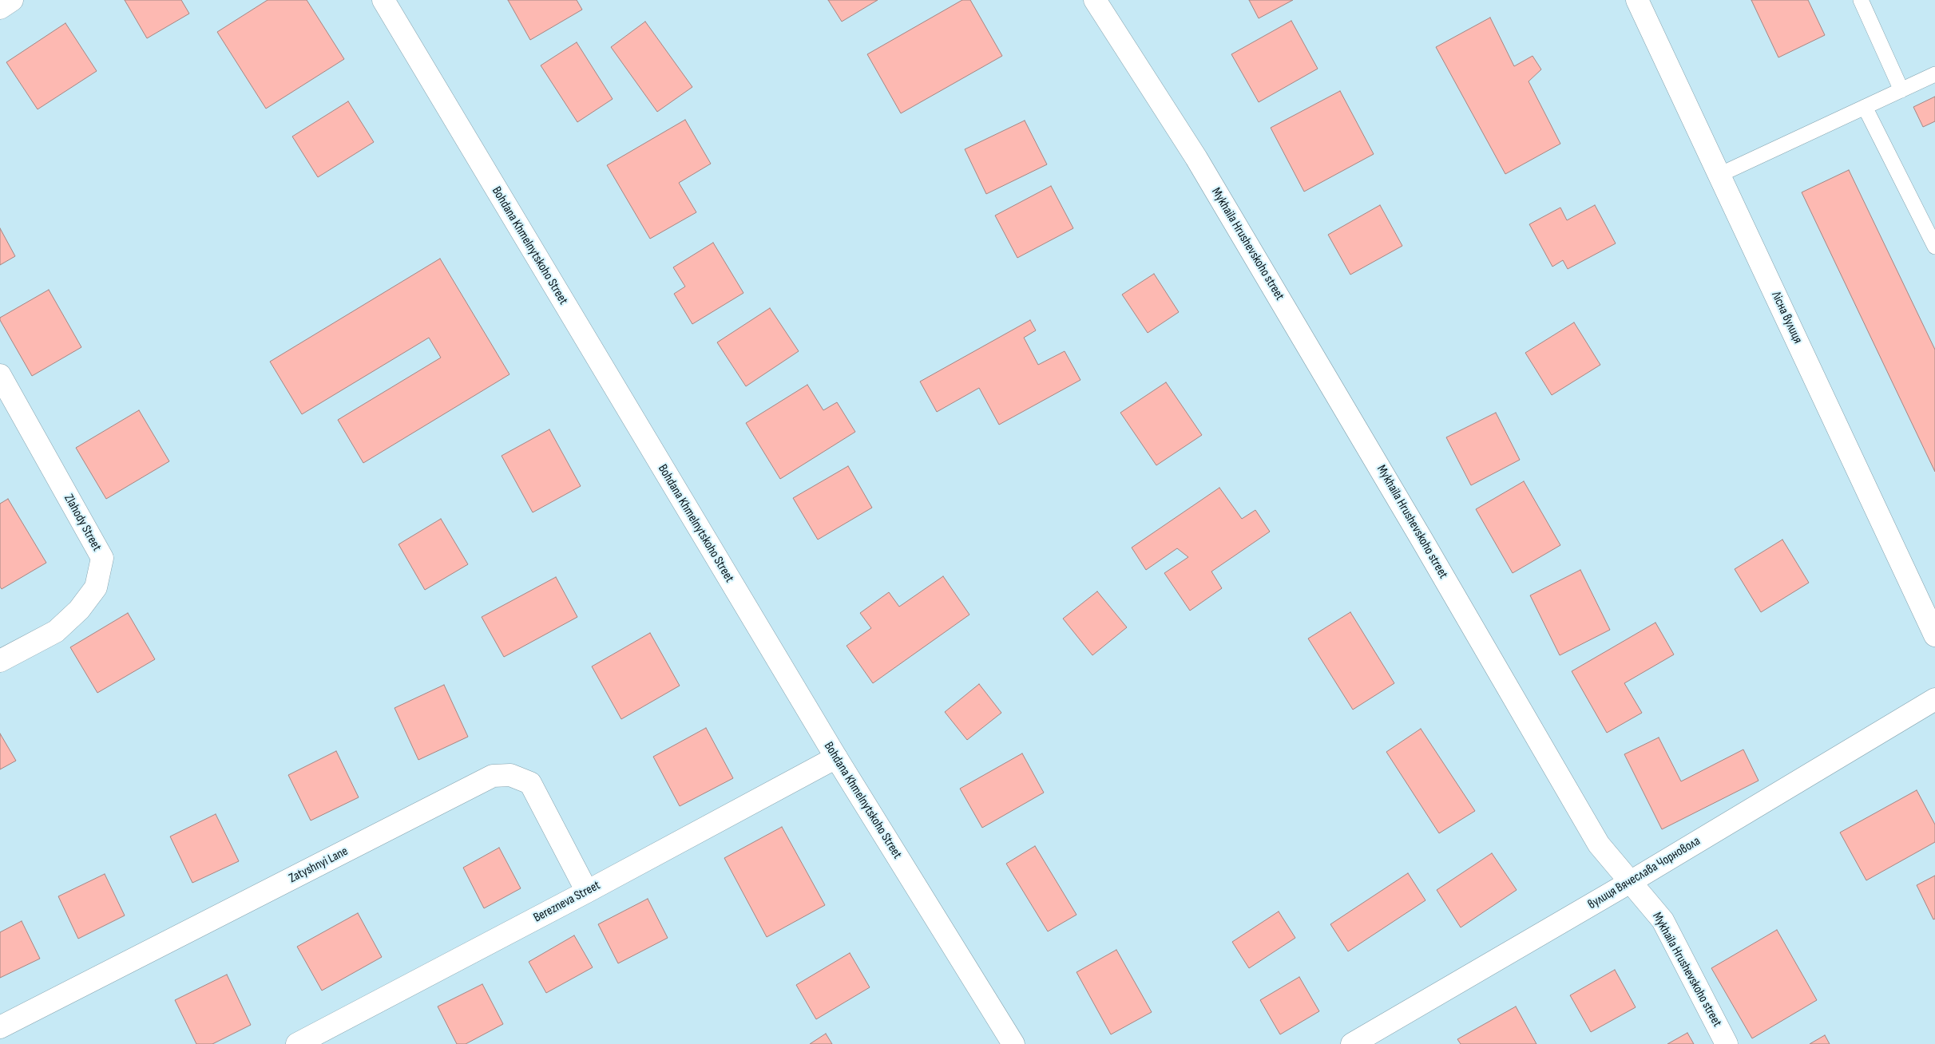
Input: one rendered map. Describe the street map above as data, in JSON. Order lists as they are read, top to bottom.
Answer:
{
  "streets": {
    "street": [
      "Mykhaila Hrushevskoho street",
      "Bohdana Khmelnytskoho Street",
      "Лісна вулиця",
      "Zlahody Street",
      "Zatyshnyi Lane",
      "вулиця Вячеслава Чорновола",
      "Berezneva Street"
    ]
  },
  "crossings": [
    ["Mykhaila Hrushevskoho street", "вулиця Вячеслава Чорновола"],
    ["Bohdana Khmelnytskoho Street", "Berezneva Street"],
    ["Zatyshnyi Lane", "Berezneva Street"]
  ]
}
